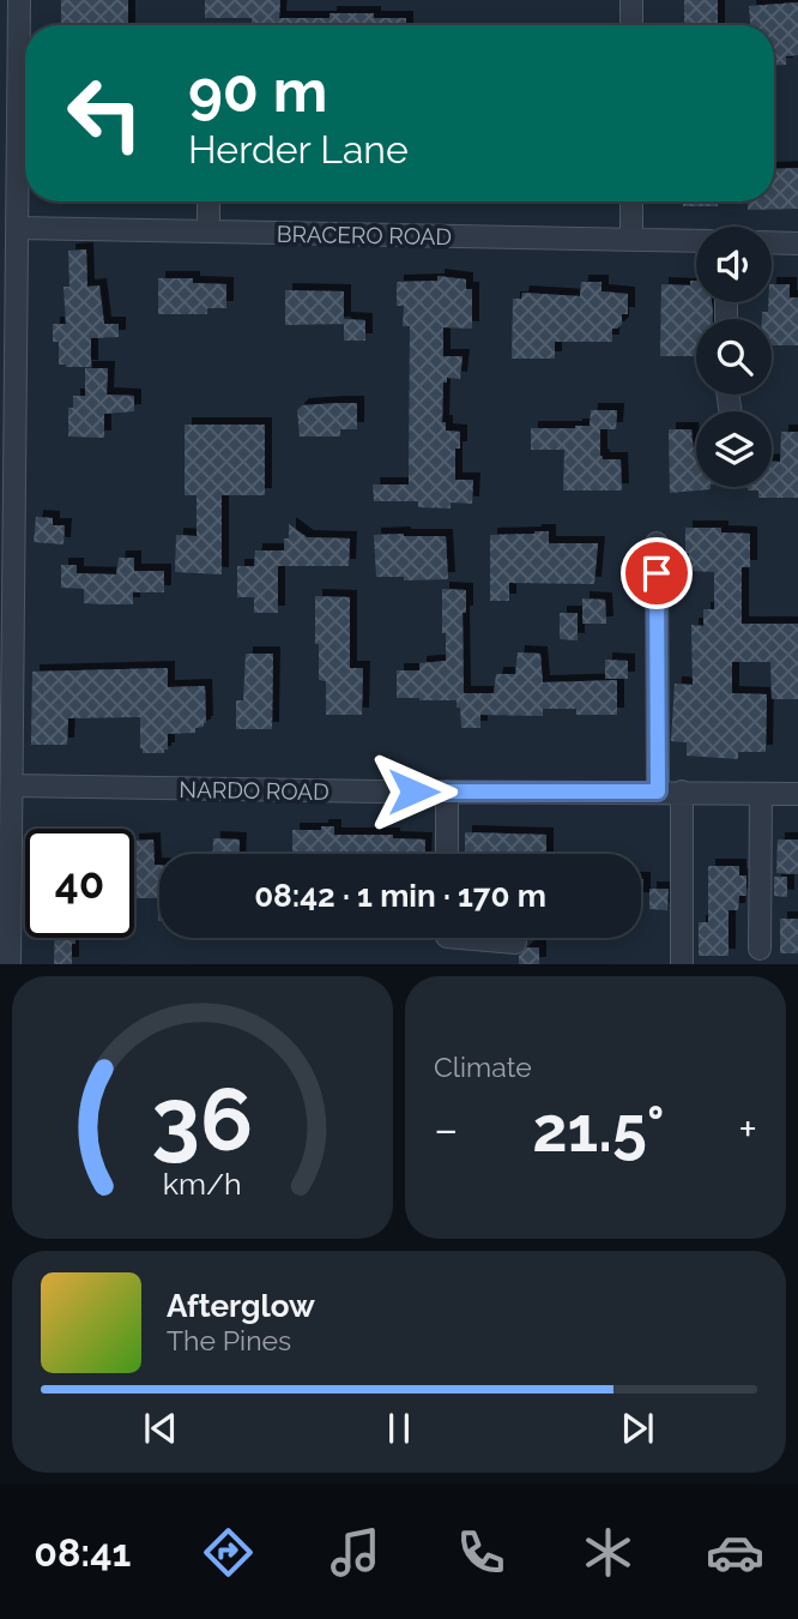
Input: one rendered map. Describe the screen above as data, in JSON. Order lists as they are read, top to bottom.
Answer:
{
  "streets": {
    "street": ["BRACERO ROAD", "NARDO ROAD"]
  },
  "page": {
    "turn": ["90 m", "Herder Lane"],
    "limit": "40",
    "trip": "08:42 · 1 min · 170 m",
    "tile": "Climate",
    "heat": ["−", "21.5°", "+"],
    "song": ["Afterglow", "The Pines"],
    "tabs": "08:41",
    "gauge": ["36", "km/h"]
  }
}
